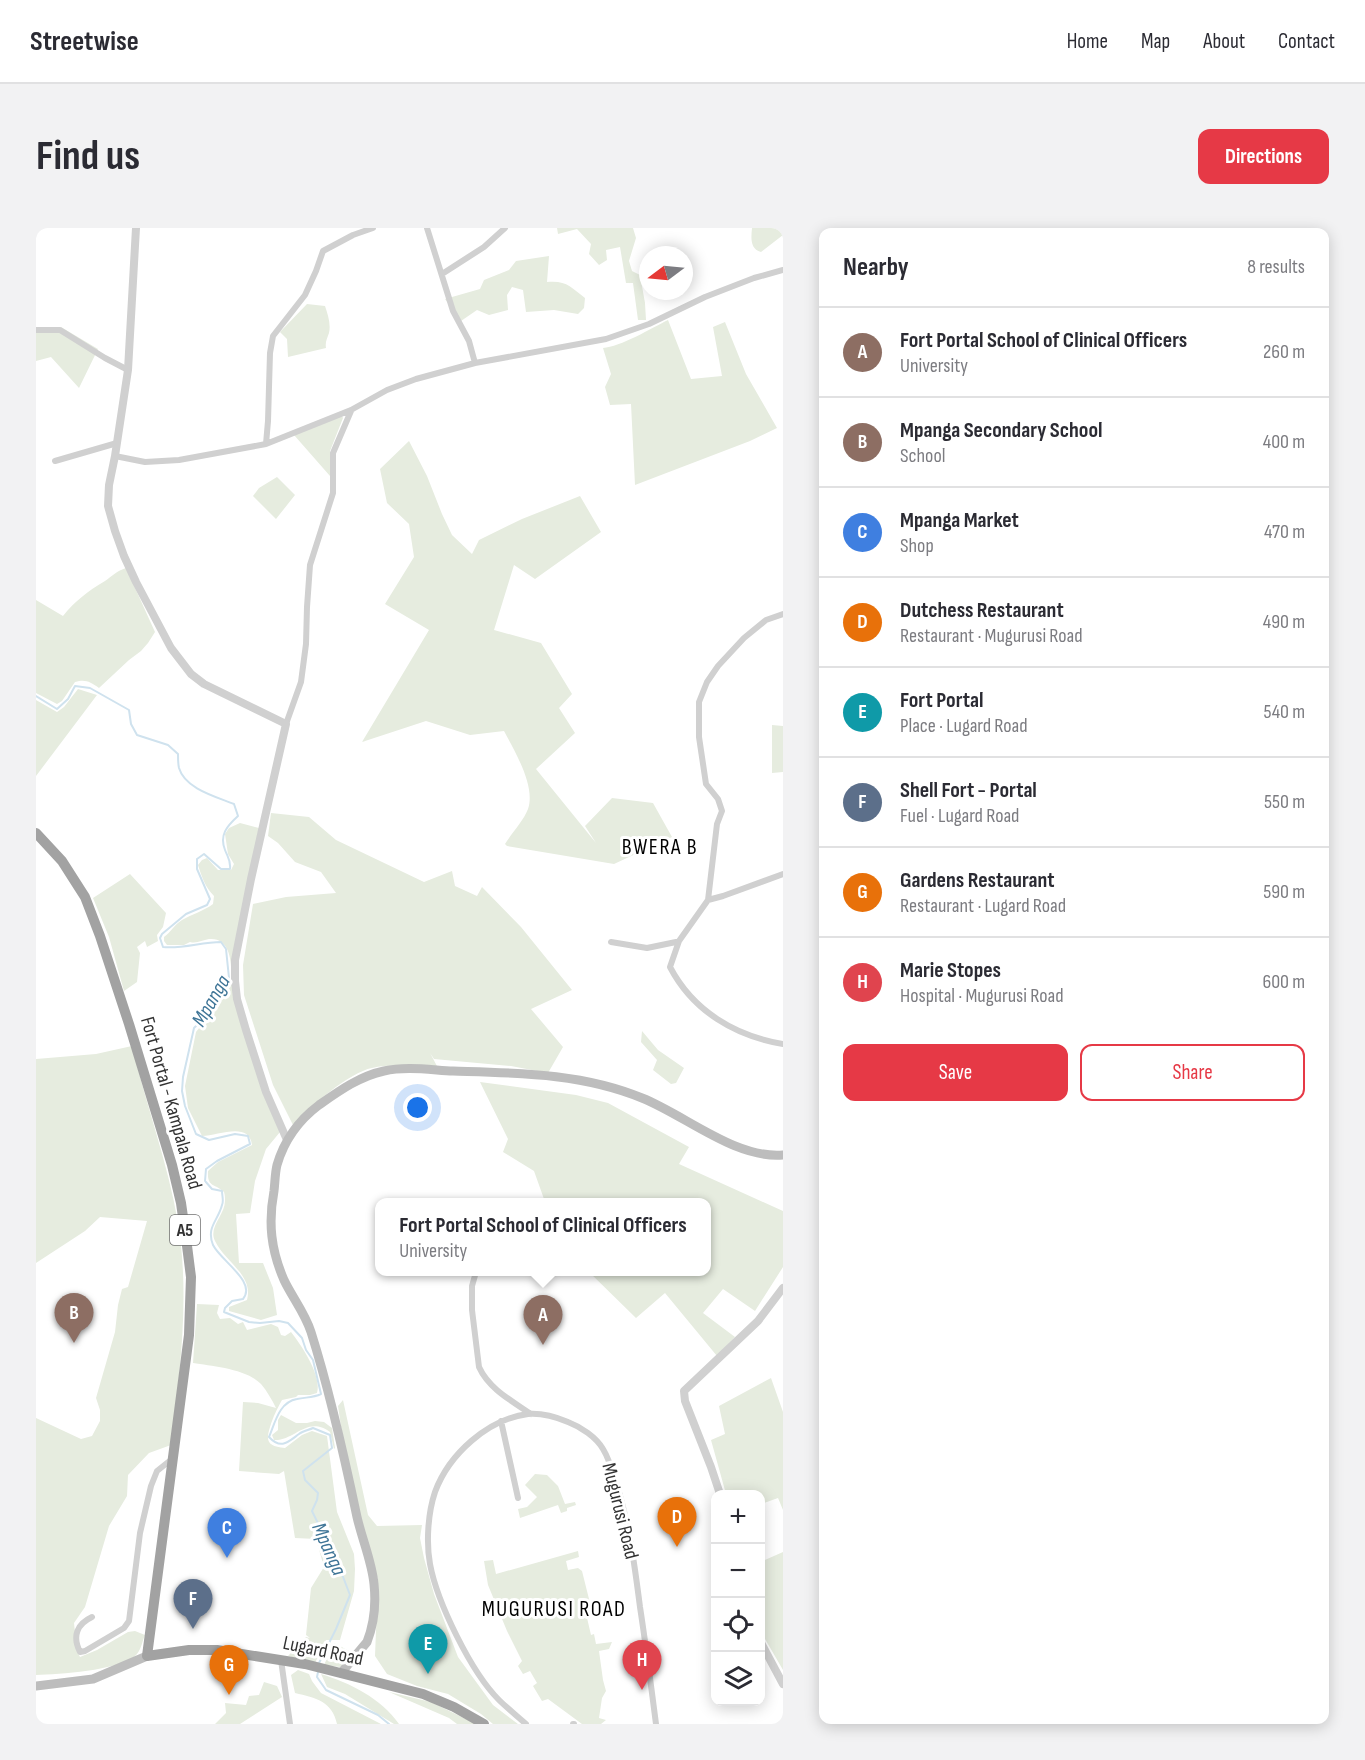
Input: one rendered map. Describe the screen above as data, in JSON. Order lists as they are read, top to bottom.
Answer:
{
  "streets": {
    "highway": ["Fort Portal - Kampala Road", "A5", "Lugard Road"],
    "street": ["Mugurusi Road"]
  },
  "crossings": [
    ["Fort Portal - Kampala Road", "Lugard Road"]
  ],
  "districts": ["BWERA B", "MUGURUSI ROAD"],
  "water": ["Mpanga"],
  "north": "left",
  "page": {
    "header": "Streetwise",
    "nav": [
      "Home",
      "Map",
      "About",
      "Contact"
    ],
    "buttons": [
      "Directions",
      ["Save", "Share"]
    ],
    "title": "Find us",
    "heading": ["Nearby", "8 results"],
    "list": [
      {
        "mark": "A",
        "name": "Fort Portal School of Clinical Officers",
        "note": "University",
        "value": "260 m"
      },
      {
        "mark": "B",
        "name": "Mpanga Secondary School",
        "note": "School",
        "value": "400 m"
      },
      {
        "mark": "C",
        "name": "Mpanga Market",
        "note": "Shop",
        "value": "470 m"
      },
      {
        "mark": "D",
        "name": "Dutchess Restaurant",
        "note": "Restaurant · Mugurusi Road",
        "value": "490 m"
      },
      {
        "mark": "E",
        "name": "Fort Portal",
        "note": "Place · Lugard Road",
        "value": "540 m"
      },
      {
        "mark": "F",
        "name": "Shell Fort - Portal",
        "note": "Fuel · Lugard Road",
        "value": "550 m"
      },
      {
        "mark": "G",
        "name": "Gardens Restaurant",
        "note": "Restaurant · Lugard Road",
        "value": "590 m"
      },
      {
        "mark": "H",
        "name": "Marie Stopes",
        "note": "Hospital · Mugurusi Road",
        "value": "600 m"
      }
    ],
    "popup": ["Fort Portal School of Clinical Officers", "University"],
    "pins": [
      "B",
      "A",
      "D",
      "C",
      "F",
      "E",
      "H",
      "G"
    ],
    "map_buttons": ["+", "−"]
  }
}
